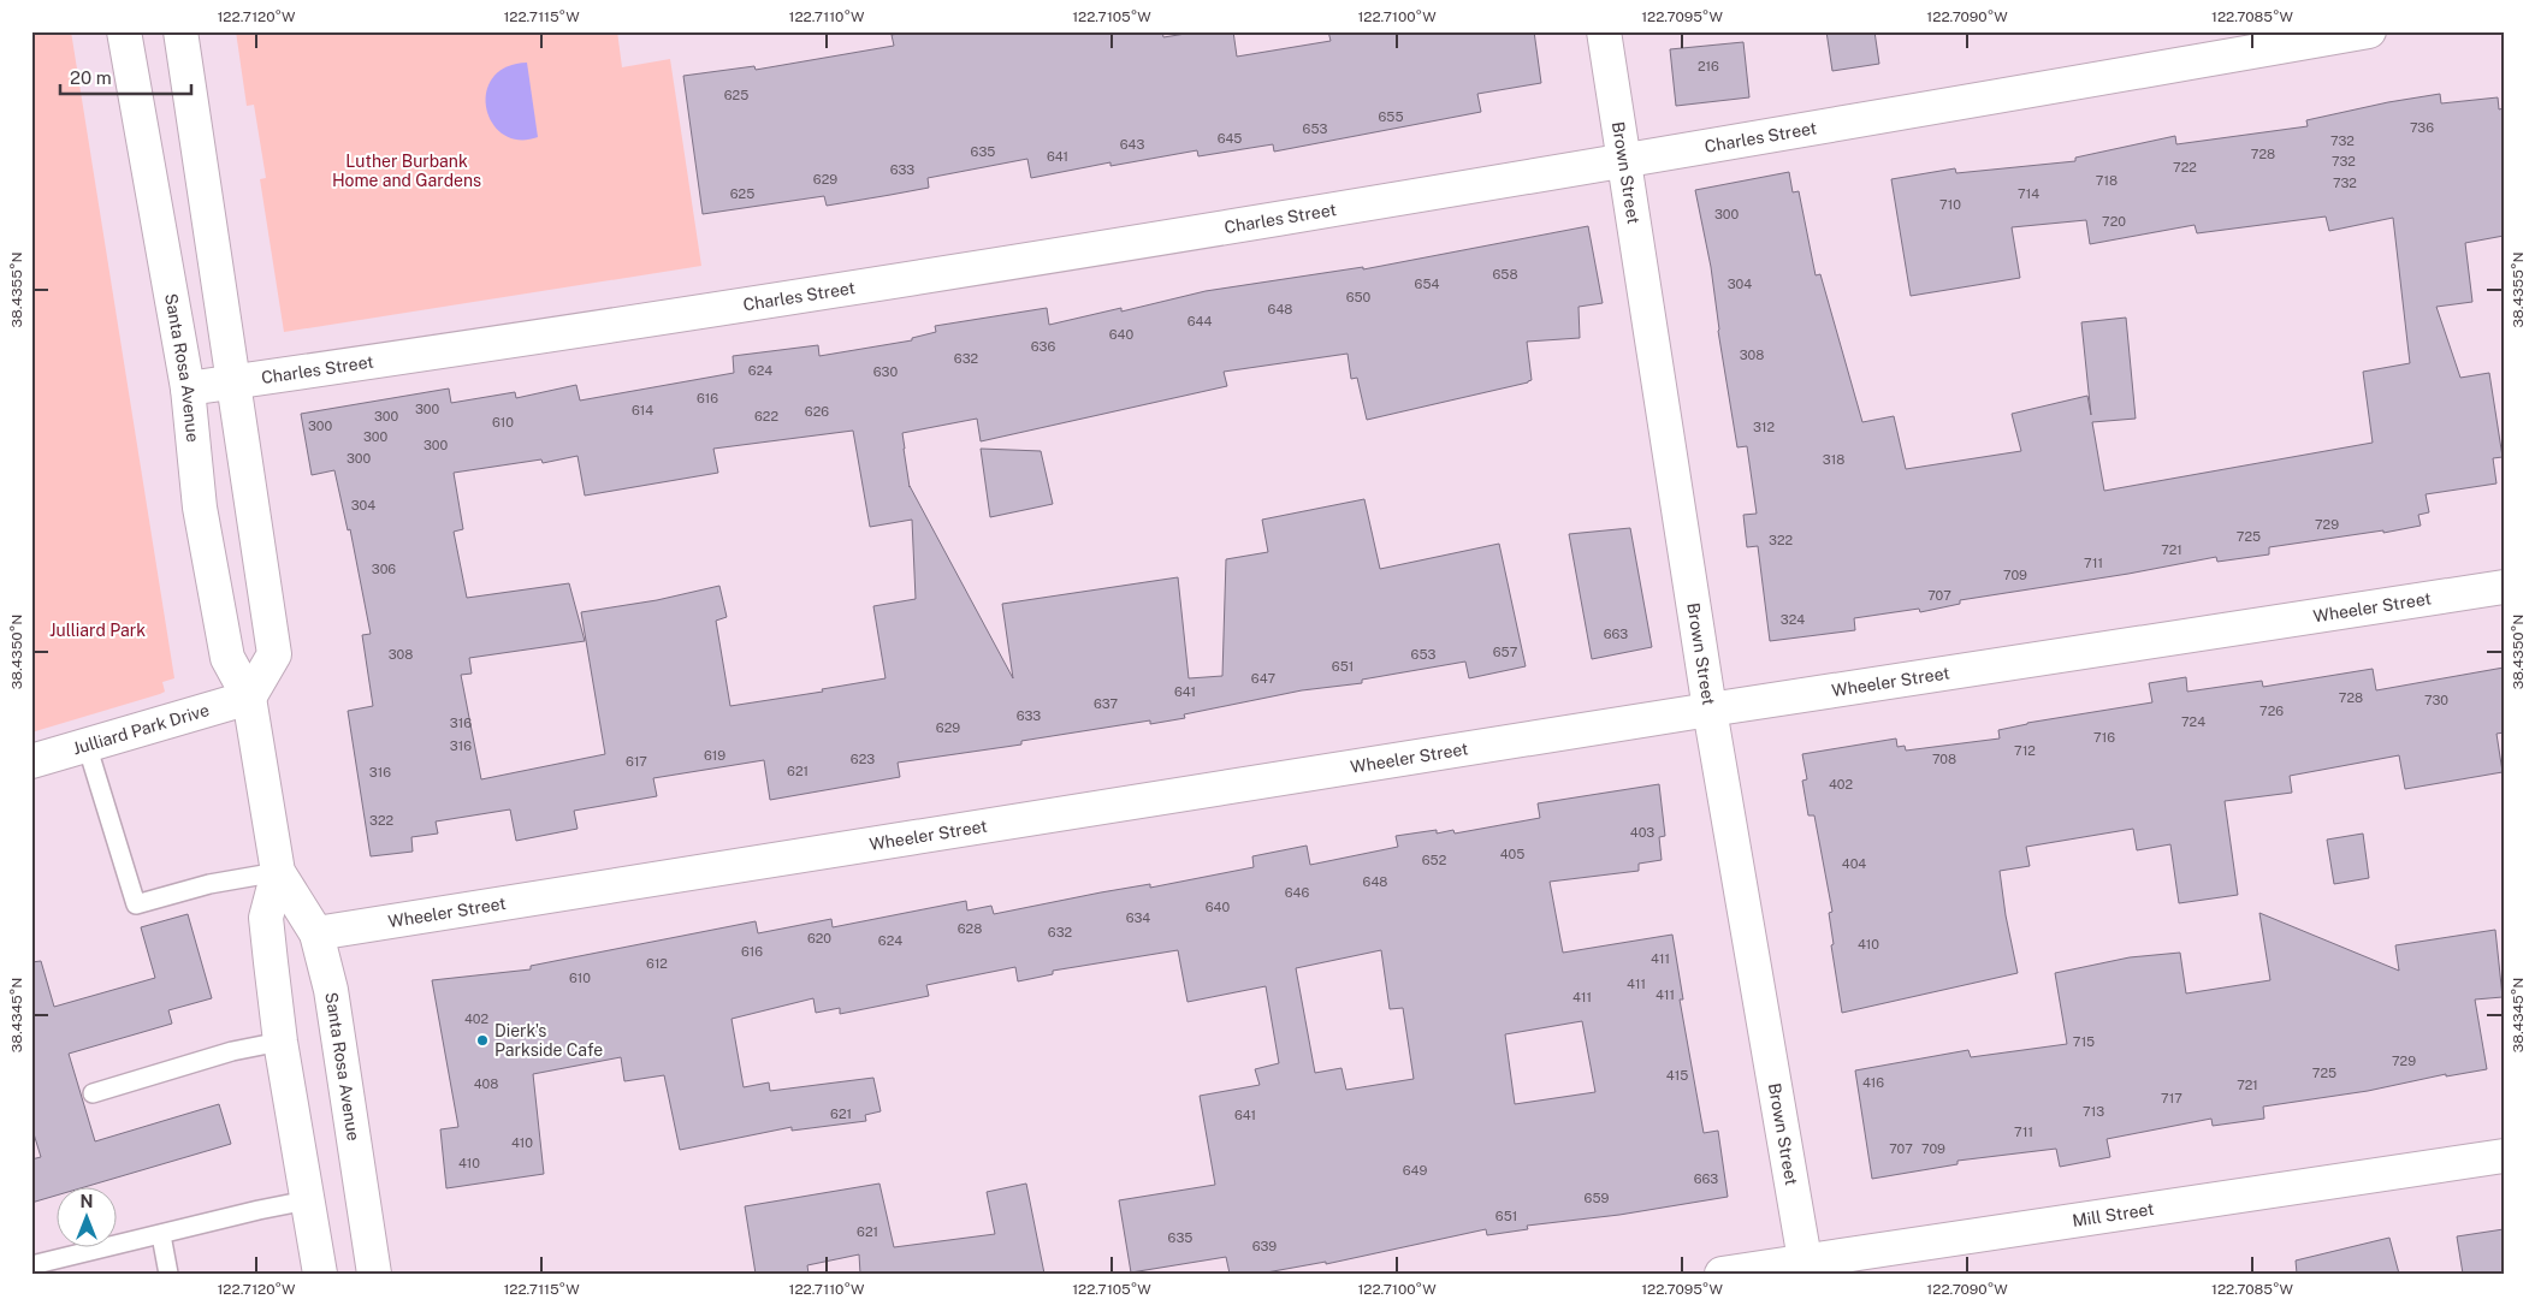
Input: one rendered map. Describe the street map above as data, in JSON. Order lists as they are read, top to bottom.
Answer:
{
  "streets": {
    "street": [
      "Charles Street",
      "Brown Street",
      "Santa Rosa Avenue",
      "Wheeler Street",
      "Julliard Park Drive",
      "Mill Street"
    ]
  },
  "crossings": [
    ["Charles Street", "Brown Street"],
    ["Charles Street", "Santa Rosa Avenue"],
    ["Brown Street", "Wheeler Street"],
    ["Brown Street", "Mill Street"],
    ["Santa Rosa Avenue", "Wheeler Street"],
    ["Santa Rosa Avenue", "Julliard Park Drive"]
  ],
  "parks": ["Luther Burbank Home and Gardens", "Julliard Park"],
  "places": ["Dierk's Parkside Cafe"],
  "house_numbers": [
    "216",
    "625",
    "655",
    "736",
    "653",
    "645",
    "732",
    "643",
    "635",
    "728",
    "641",
    "732",
    "722",
    "633",
    "629",
    "718",
    "732",
    "625",
    "714",
    "710",
    "300",
    "720",
    "658",
    "654",
    "304",
    "650",
    "648",
    "644",
    "640",
    "636",
    "308",
    "632",
    "624",
    "630",
    "616",
    "300",
    "614",
    "626",
    "300",
    "622",
    "610",
    "300",
    "312",
    "300",
    "300",
    "300",
    "318",
    "304",
    "729",
    "725",
    "322",
    "721",
    "711",
    "306",
    "709",
    "707",
    "324",
    "663",
    "657",
    "308",
    "653",
    "651",
    "647",
    "641",
    "728",
    "730",
    "637",
    "726",
    "633",
    "724",
    "316",
    "629",
    "716",
    "316",
    "712",
    "619",
    "623",
    "708",
    "617",
    "621",
    "316",
    "402",
    "322",
    "403",
    "405",
    "652",
    "404",
    "648",
    "646",
    "640",
    "634",
    "628",
    "632",
    "620",
    "624",
    "410",
    "616",
    "411",
    "612",
    "610",
    "411",
    "411",
    "411",
    "402",
    "715",
    "729",
    "725",
    "415",
    "416",
    "408",
    "721",
    "717",
    "713",
    "621",
    "641",
    "711",
    "410",
    "707",
    "709",
    "410",
    "649",
    "663",
    "659",
    "651",
    "621",
    "635",
    "639"
  ],
  "scale_bar": "20 m",
  "north": "top",
  "coordinates": [
    "122.7120°W",
    "122.7115°W",
    "122.7110°W",
    "122.7105°W",
    "122.7100°W",
    "122.7095°W",
    "122.7090°W",
    "122.7085°W",
    "38.4355°N",
    "38.4350°N",
    "38.4345°N"
  ]
}
